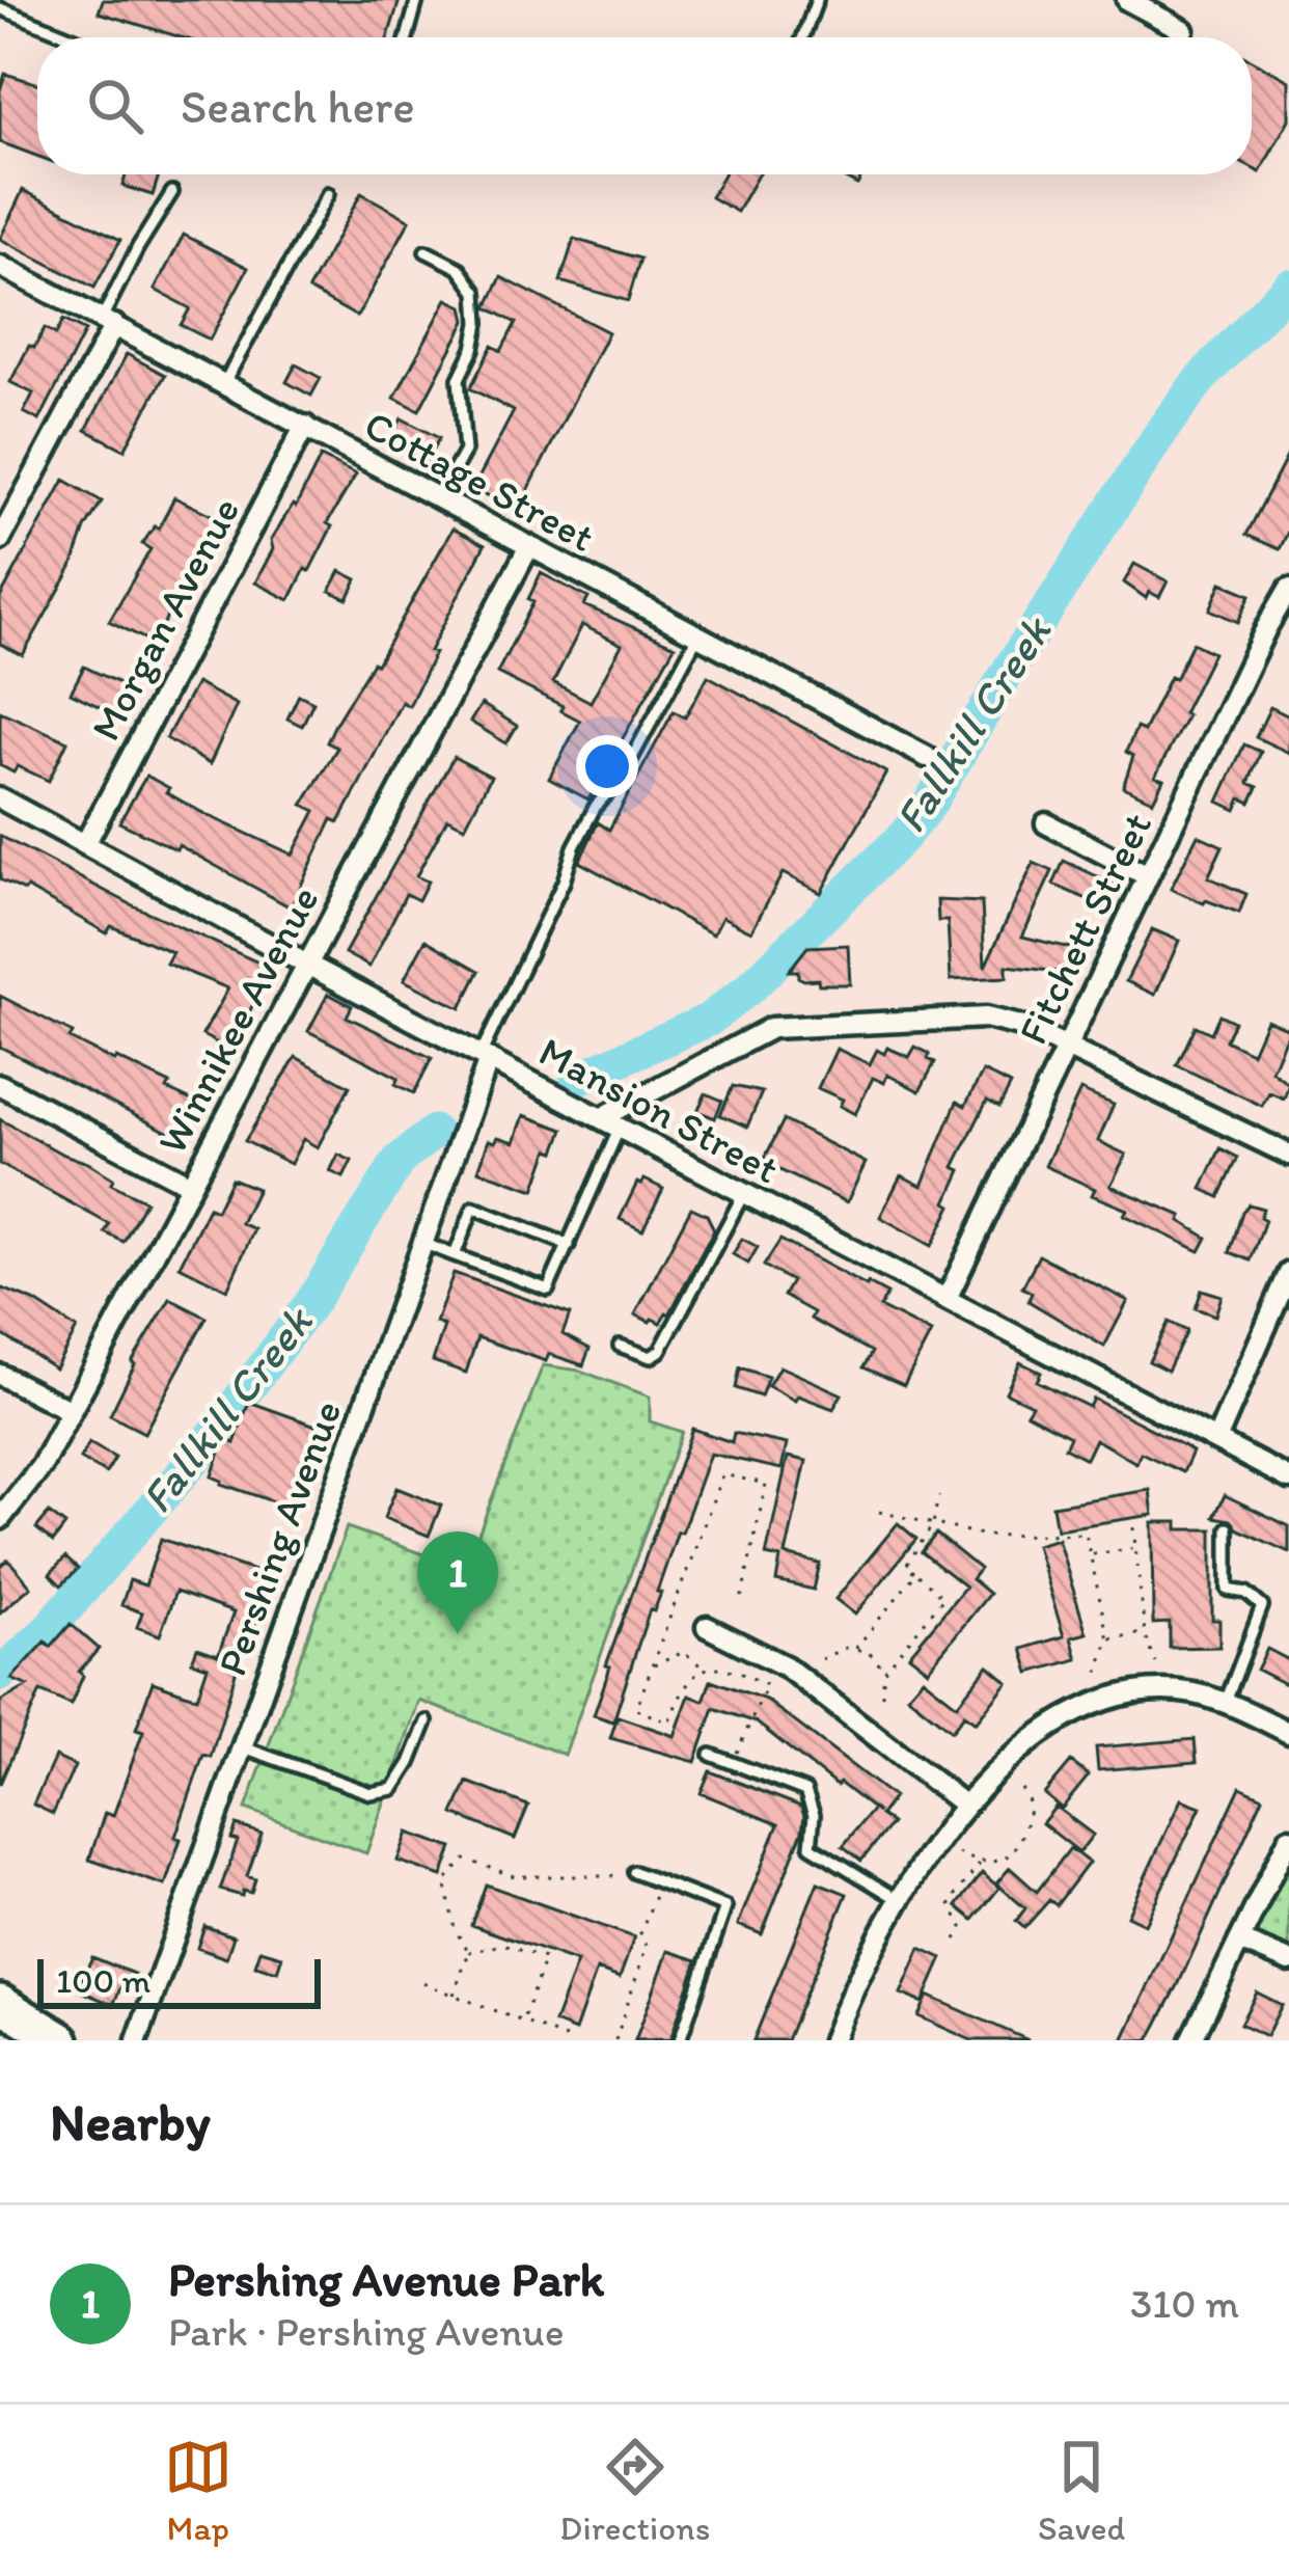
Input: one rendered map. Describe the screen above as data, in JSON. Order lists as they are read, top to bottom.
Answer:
{
  "streets": {
    "street": [
      "Cottage Street",
      "Morgan Avenue",
      "Fitchett Street",
      "Winnikee Avenue",
      "Mansion Street",
      "Pershing Avenue"
    ]
  },
  "crossings": [
    ["Cottage Street", "Morgan Avenue"],
    ["Cottage Street", "Winnikee Avenue"],
    ["Morgan Avenue", "Mansion Street"],
    ["Fitchett Street", "Mansion Street"],
    ["Winnikee Avenue", "Mansion Street"],
    ["Mansion Street", "Pershing Avenue"]
  ],
  "water": ["Fallkill Creek"],
  "scale_bar": "100 m",
  "page": {
    "search": "Search here",
    "pins": "1",
    "scale": "100 m",
    "heading": "Nearby",
    "list": [
      {
        "mark": "1",
        "name": "Pershing Avenue Park",
        "note": "Park · Pershing Avenue",
        "value": "310 m"
      }
    ],
    "nav": ["Map", "Directions", "Saved"]
  }
}
